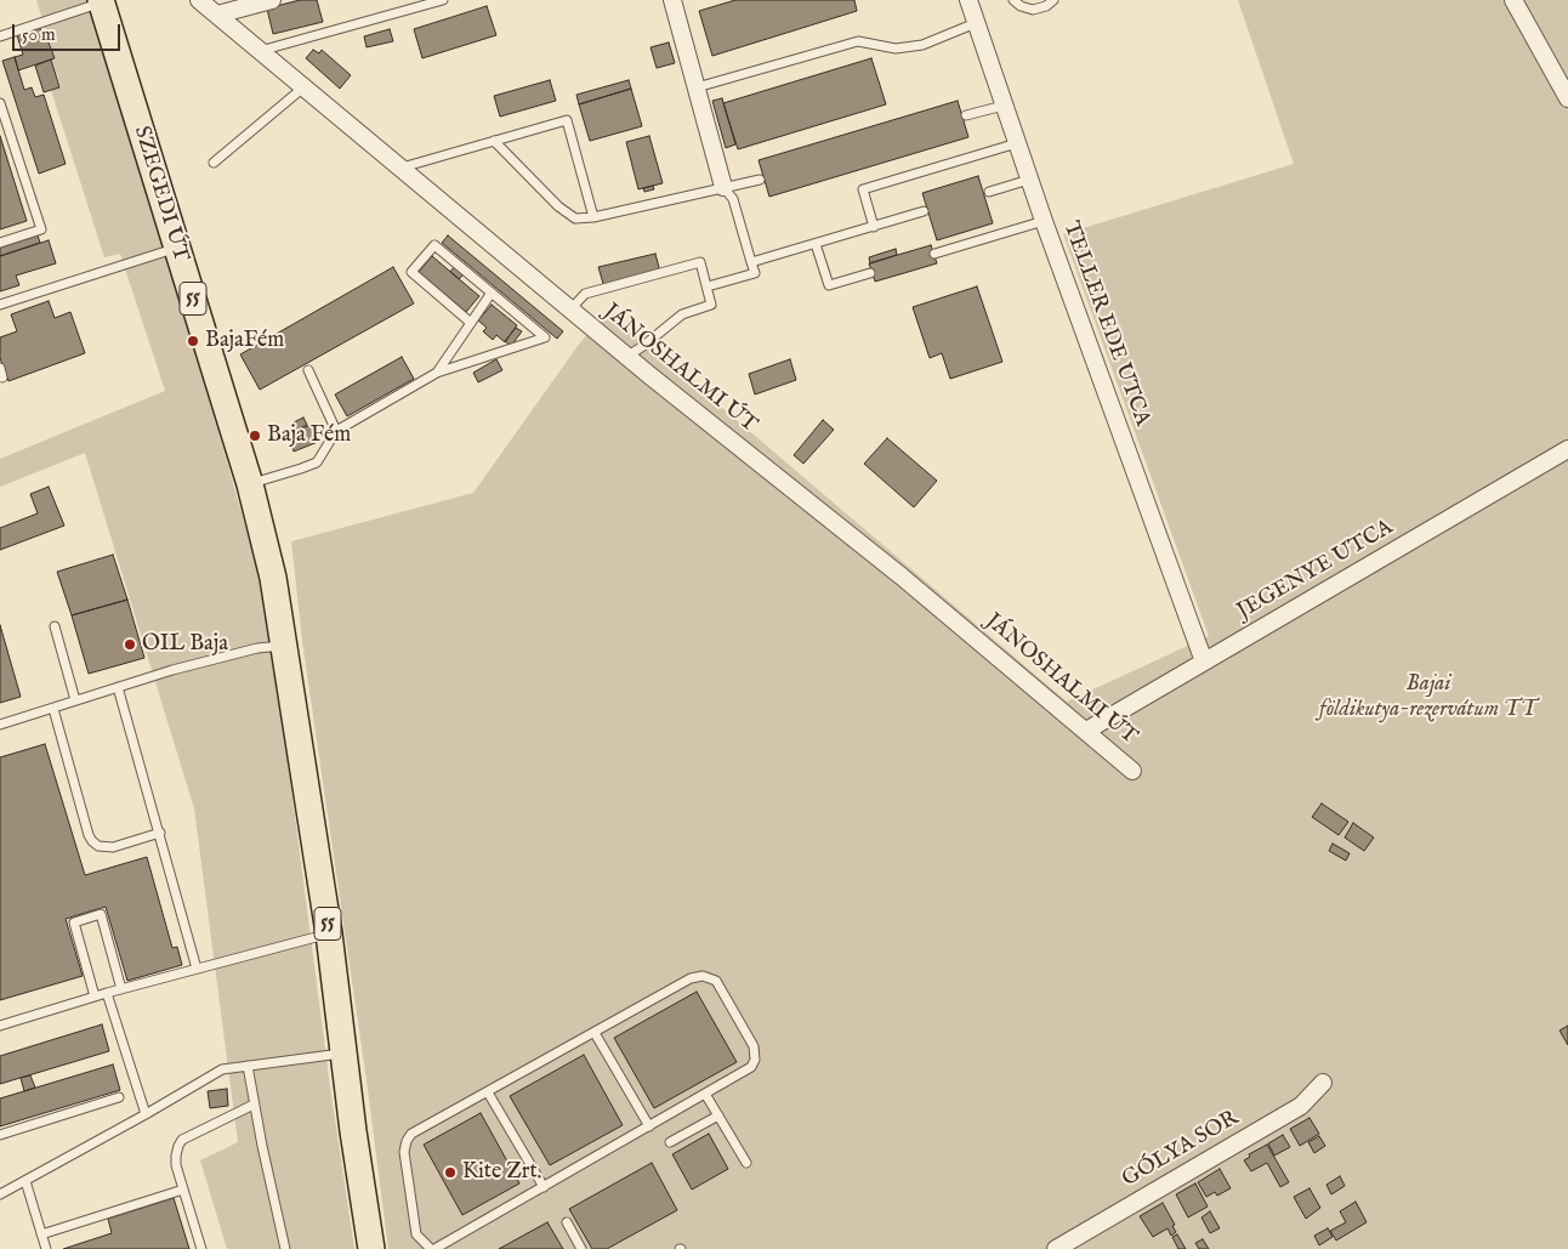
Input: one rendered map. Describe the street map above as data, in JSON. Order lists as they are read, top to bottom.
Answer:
{
  "streets": {
    "main road": ["SZEGEDI ÚT", "55"],
    "street": [
      "TELLER EDE UTCA",
      "JÁNOSHALMI ÚT",
      "JEGENYE UTCA",
      "GÓLYA SOR"
    ]
  },
  "crossings": [
    ["SZEGEDI ÚT", "55"],
    ["TELLER EDE UTCA", "JEGENYE UTCA"],
    ["JÁNOSHALMI ÚT", "JEGENYE UTCA"]
  ],
  "parks": ["Bajai földikutya-rezervátum TT"],
  "places": [
    "BajaFém",
    "Baja Fém",
    "OIL Baja",
    "Kite Zrt."
  ],
  "scale_bar": "50 m"
}
